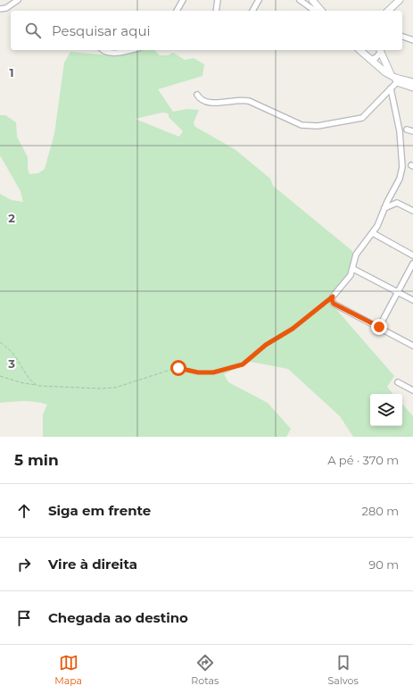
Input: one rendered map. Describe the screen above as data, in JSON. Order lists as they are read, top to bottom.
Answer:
{
  "page": {
    "search": "Pesquisar aqui",
    "heading": ["5 min", "A pé · 370 m"],
    "list": [
      ["Siga em frente", "280 m"],
      ["Vire à direita", "90 m"],
      "Chegada ao destino"
    ],
    "nav": ["Mapa", "Rotas", "Salvos"]
  },
  "grid": {
    "rows": ["1", "2", "3"]
  }
}
